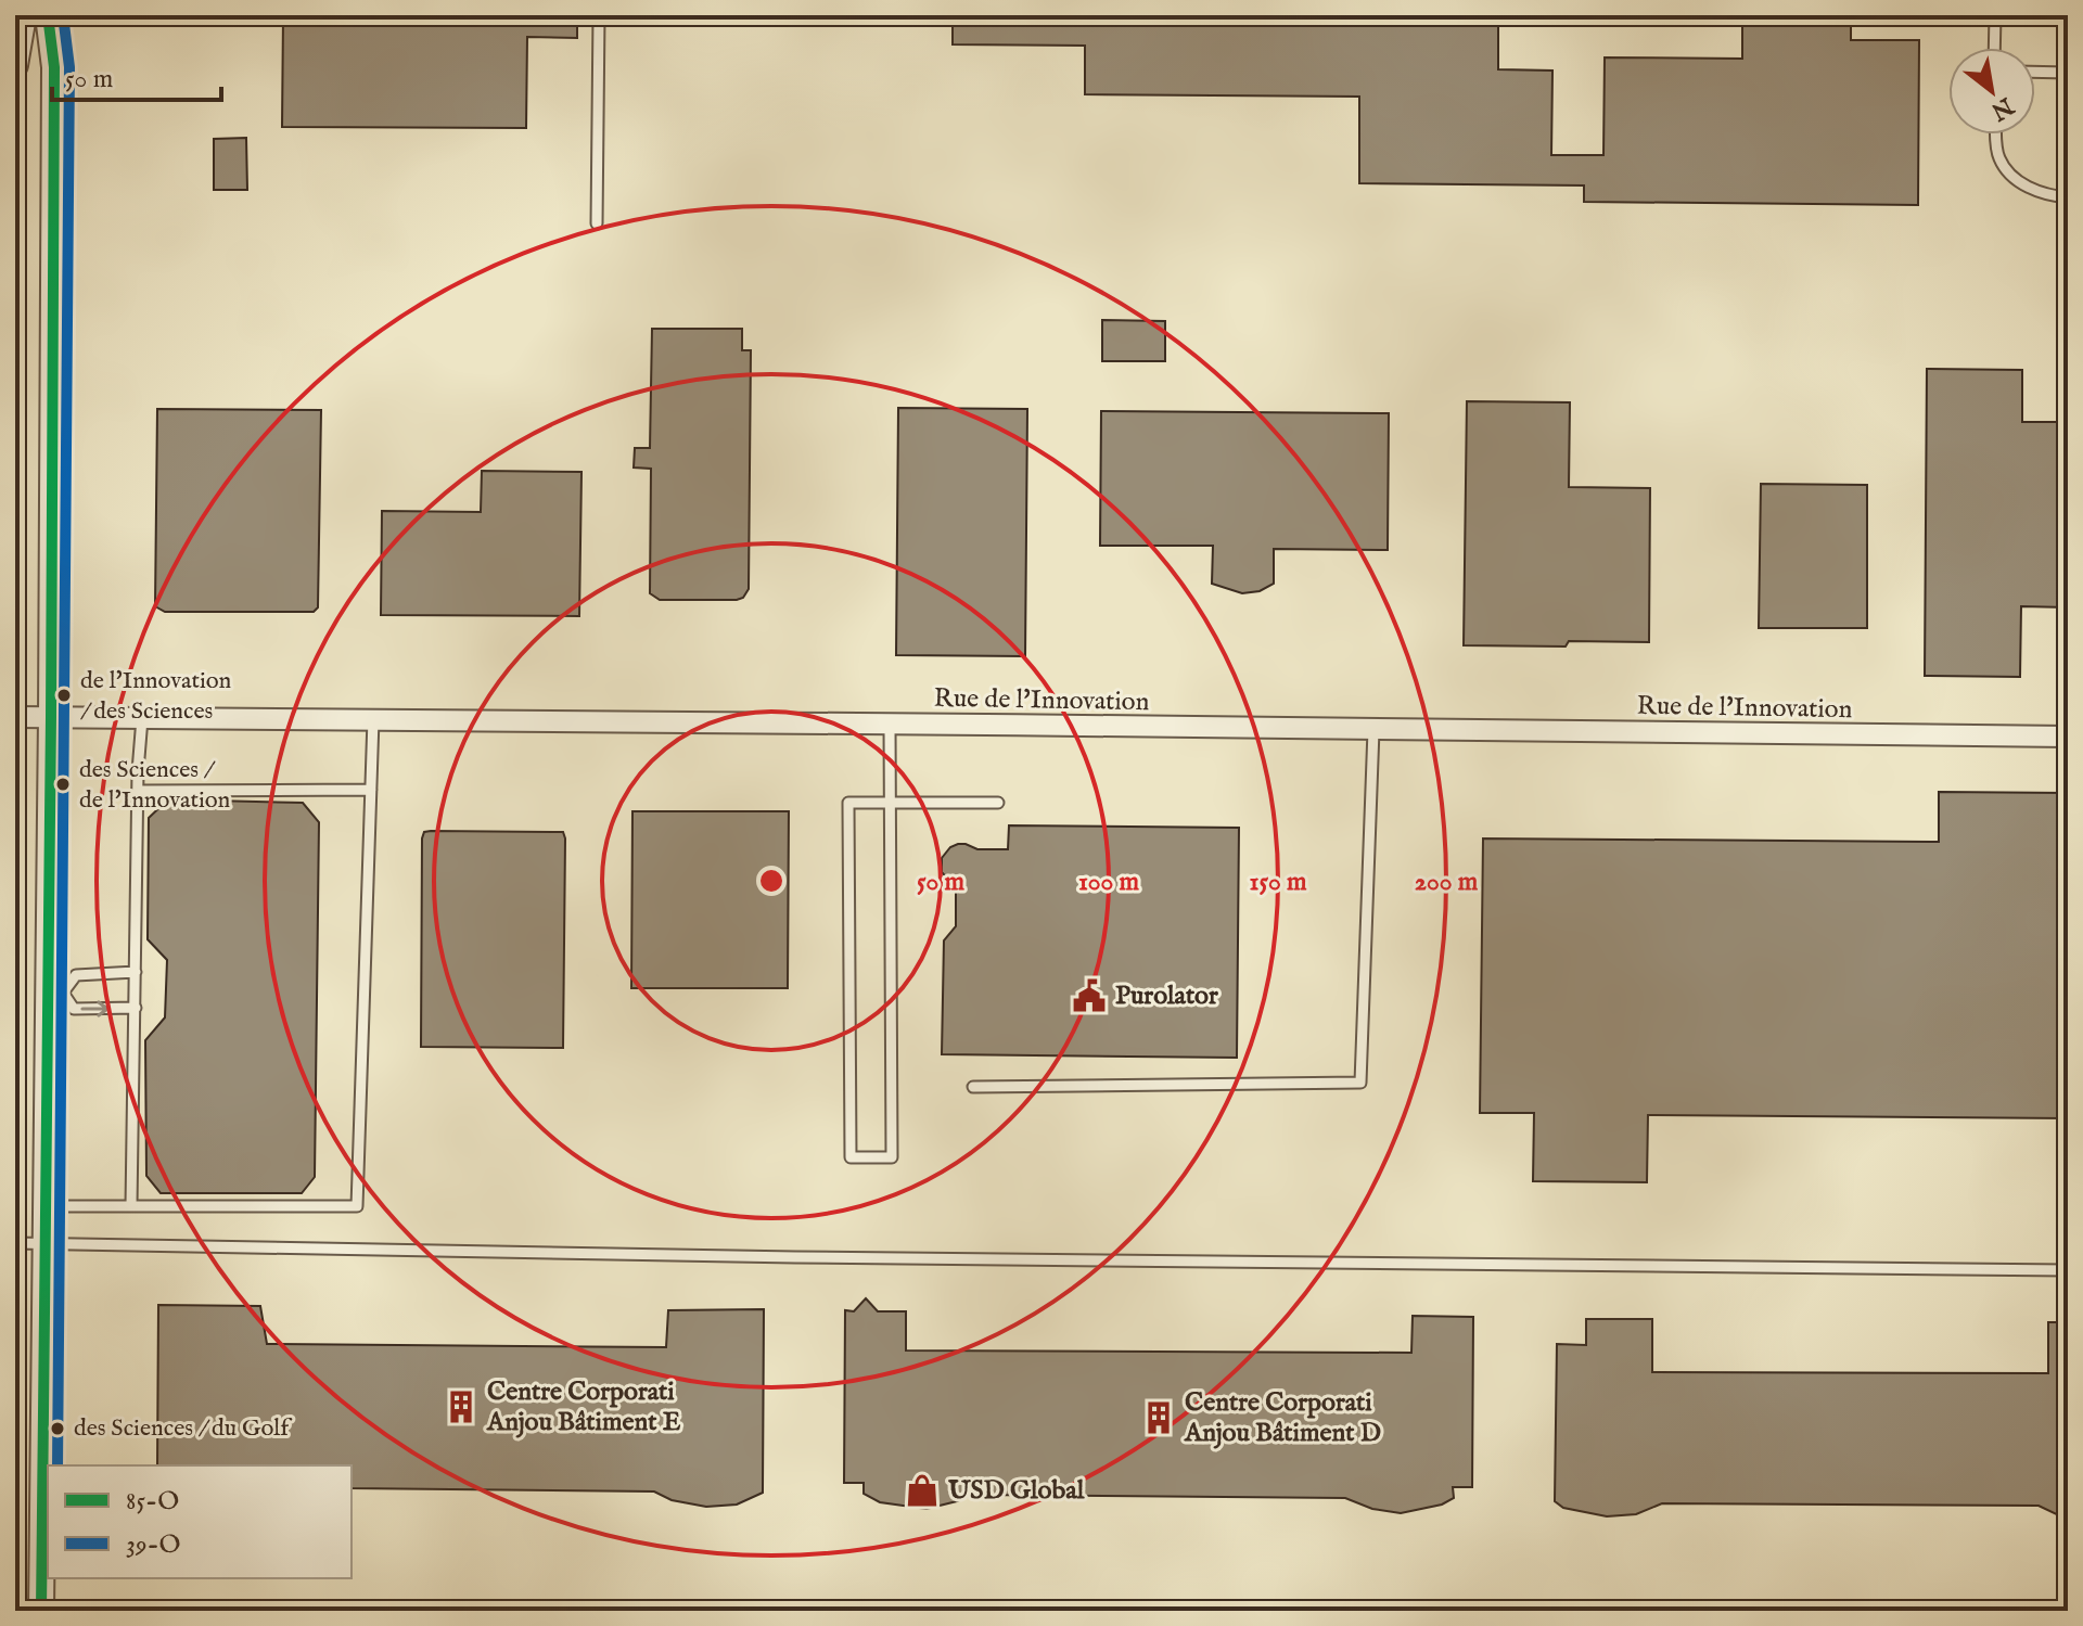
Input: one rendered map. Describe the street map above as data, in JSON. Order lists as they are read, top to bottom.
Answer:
{
  "streets": {
    "street": ["Rue de l'Innovation"]
  },
  "places": {
    "other": ["de l'Innovation / des Sciences", "des Sciences / de l'Innovation", "des Sciences / du Golf"],
    "public building": ["Purolator"],
    "building": ["Centre Corporati Anjou Bâtiment E", "Centre Corporati Anjou Bâtiment D"],
    "shop": ["USD Global"]
  },
  "lines": ["transit line 85-O", "transit line 39-O"],
  "legend": ["85-O", "39-O"],
  "scale_bar": "50 m",
  "north": "bottom right",
  "rings": [
    "50 m",
    "100 m",
    "150 m",
    "200 m"
  ]
}
